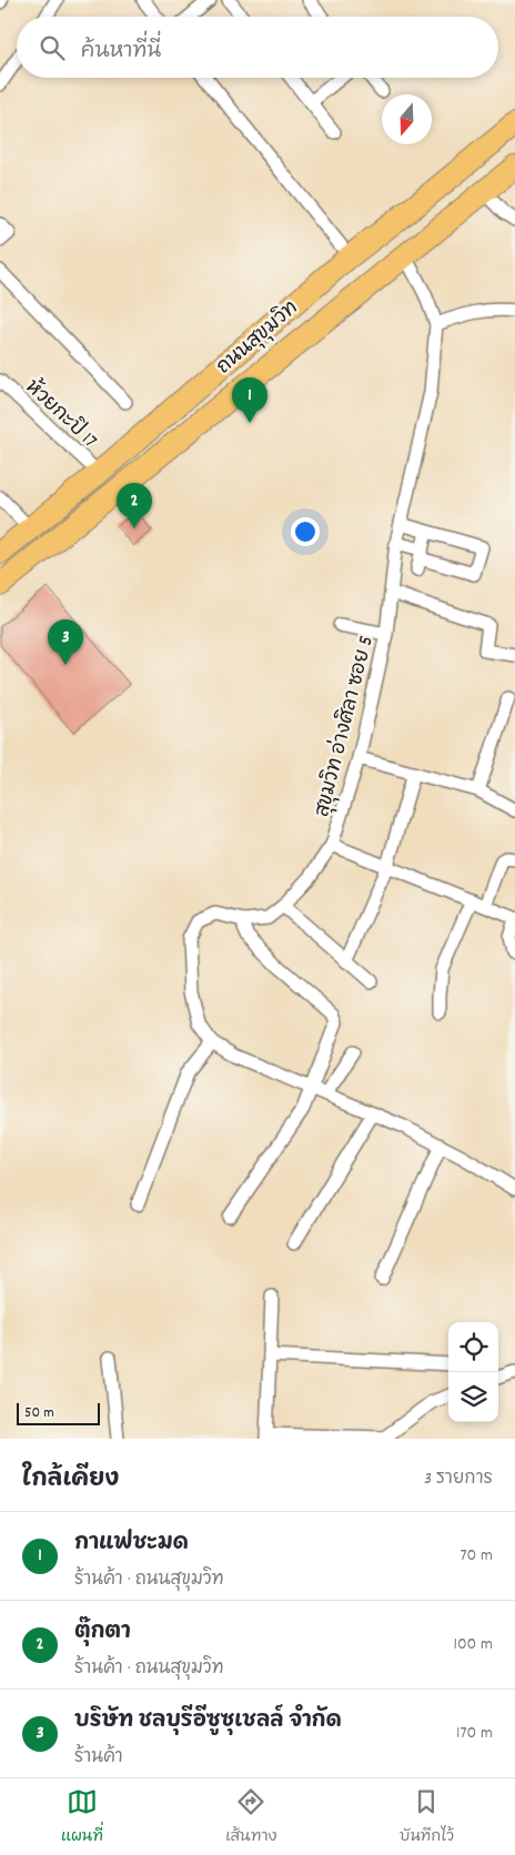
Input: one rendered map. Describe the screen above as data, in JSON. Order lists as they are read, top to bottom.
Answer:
{
  "streets": {
    "highway": ["ถนนสุขุมวิท"],
    "street": ["ห้วยกะปิ 17", "สุขุมวิท อ่างศิลา ซอย 5"]
  },
  "crossings": [
    ["ถนนสุขุมวิท", "ห้วยกะปิ 17"],
    ["ถนนสุขุมวิท", "สุขุมวิท อ่างศิลา ซอย 5"]
  ],
  "scale_bar": "50 m",
  "north": "bottom",
  "page": {
    "search": "ค้นหาที่นี่",
    "pins": ["1", "2", "3"],
    "scale": "50 m",
    "heading": ["ใกล้เคียง", "3 รายการ"],
    "list": [
      {
        "mark": "1",
        "name": "กาแฟชะมด",
        "note": "ร้านค้า · ถนนสุขุมวิท",
        "value": "70 m"
      },
      {
        "mark": "2",
        "name": "ตุ๊กตา",
        "note": "ร้านค้า · ถนนสุขุมวิท",
        "value": "100 m"
      },
      {
        "mark": "3",
        "name": "บริษัท ชลบุรีอีซูซุเชลล์ จำกัด",
        "note": "ร้านค้า",
        "value": "170 m"
      }
    ],
    "nav": ["แผนที่", "เส้นทาง", "บันทึกไว้"]
  }
}
